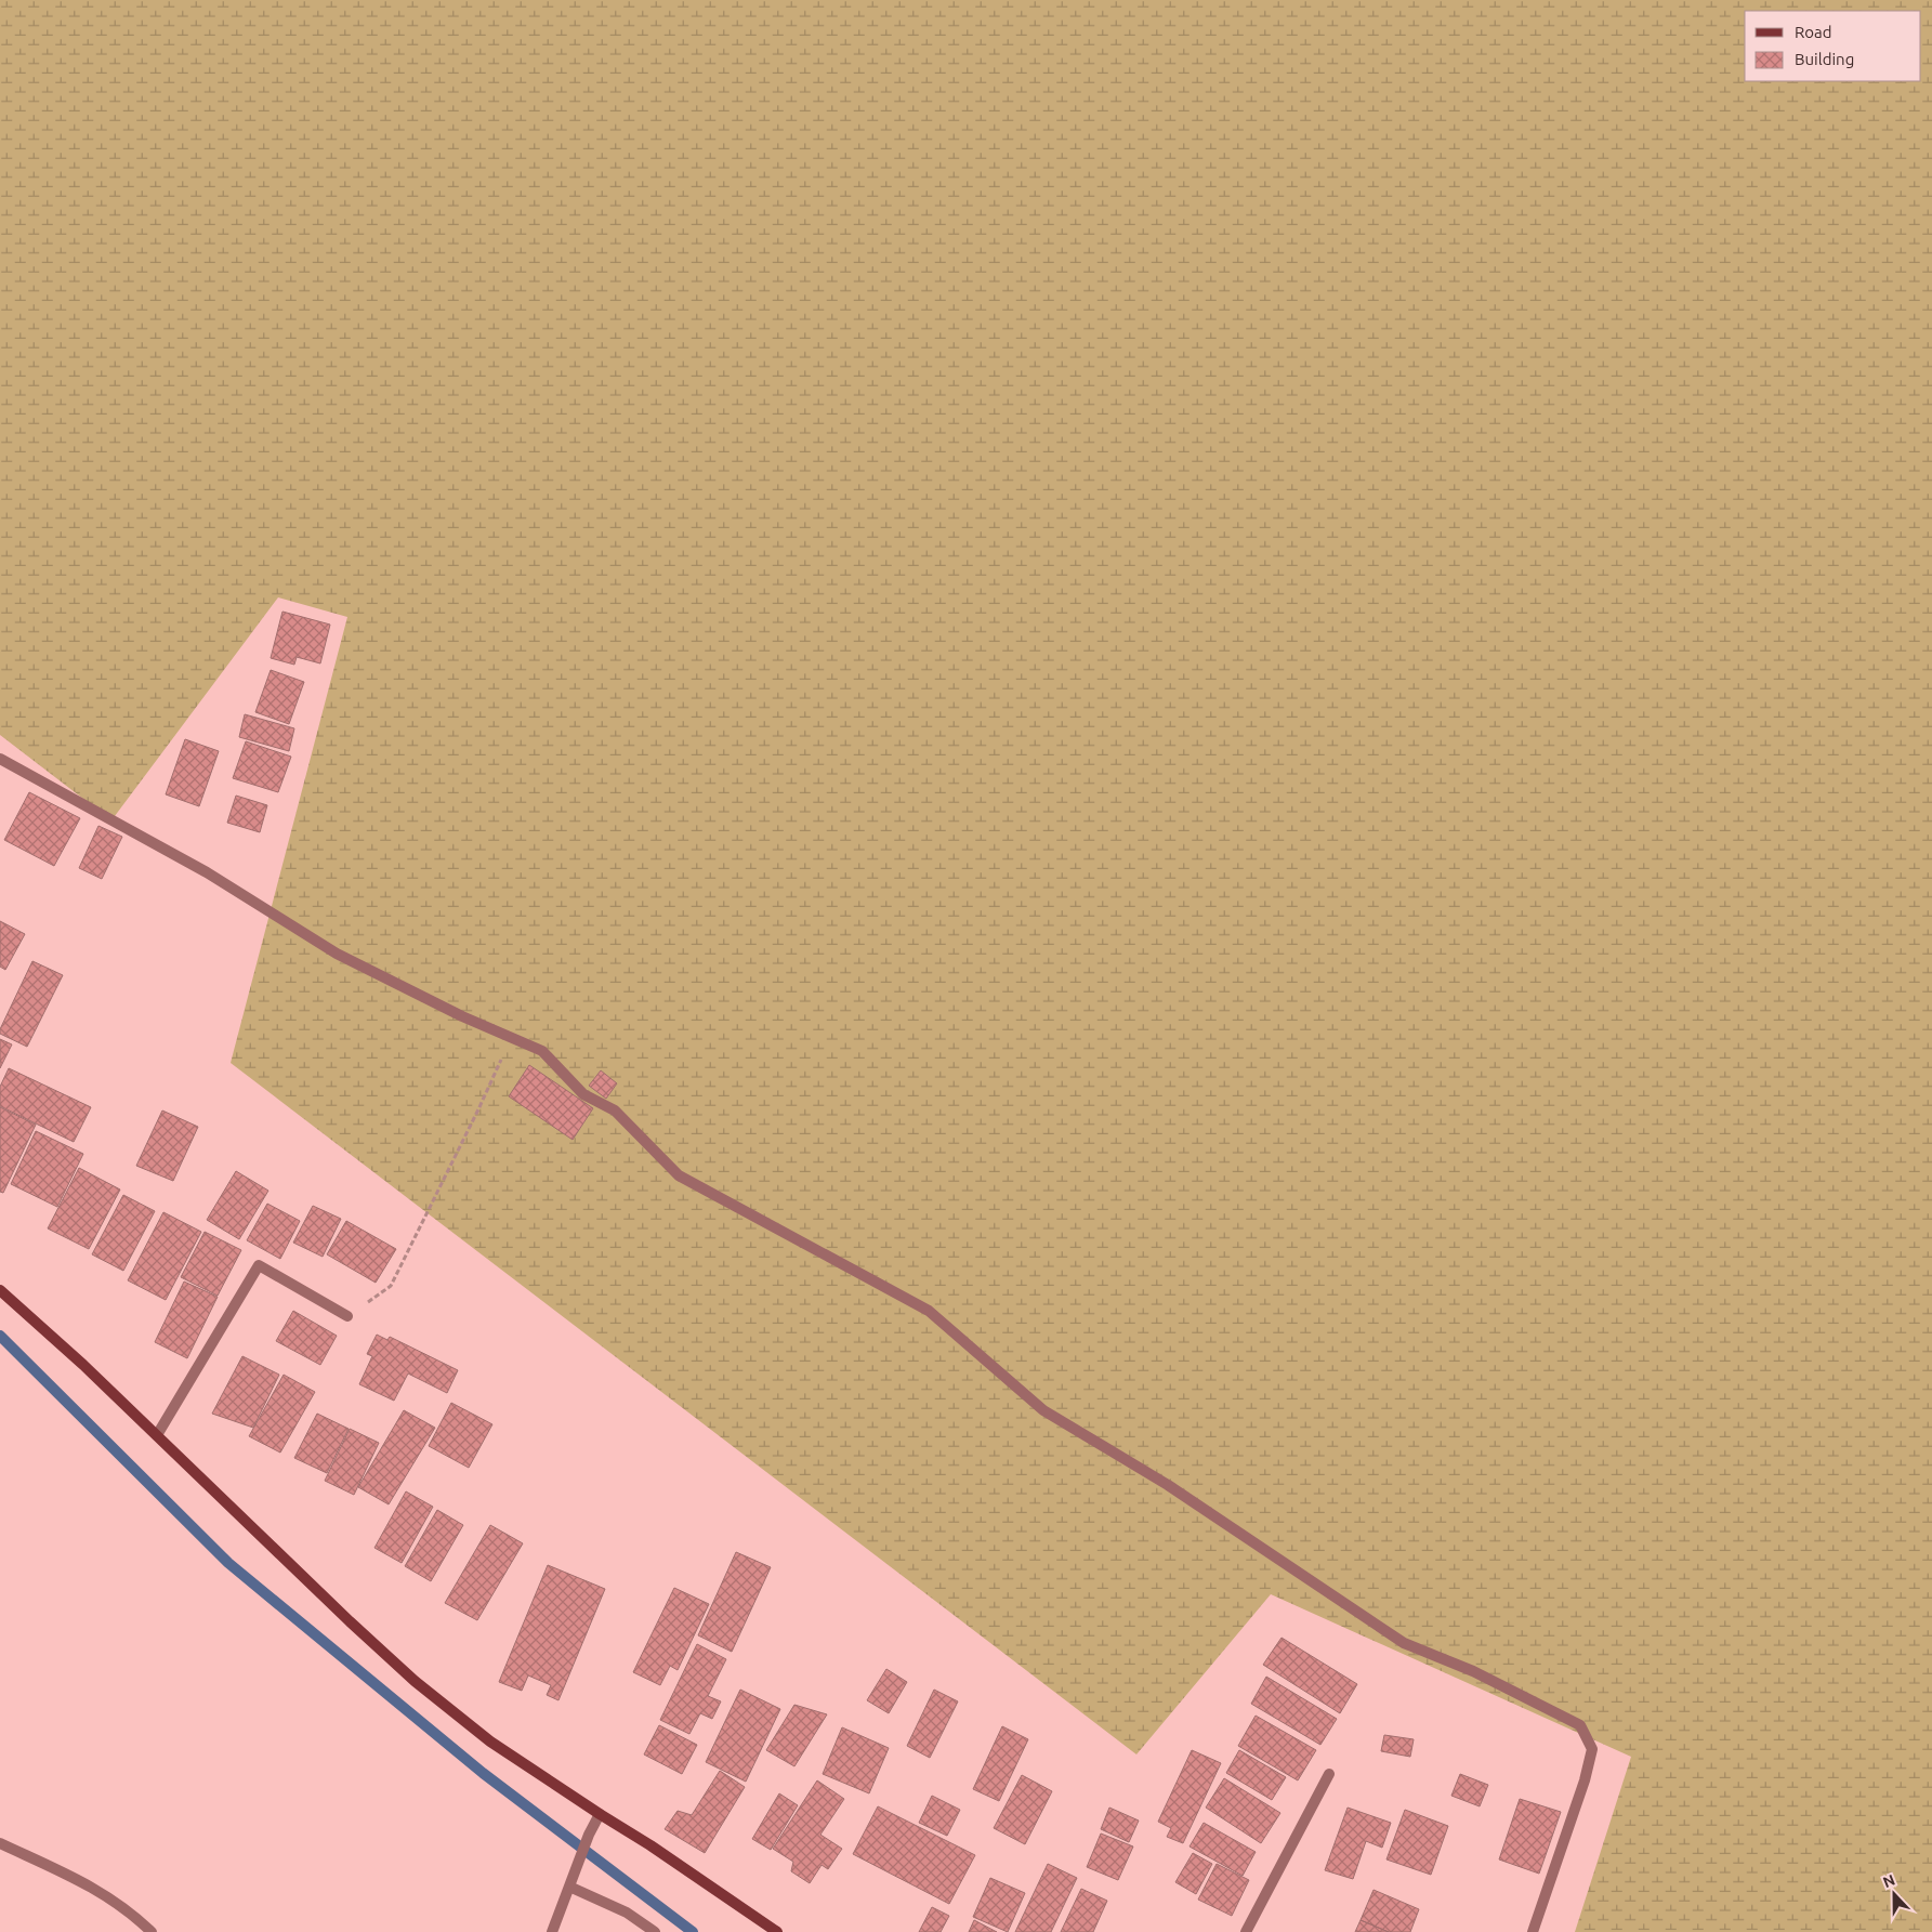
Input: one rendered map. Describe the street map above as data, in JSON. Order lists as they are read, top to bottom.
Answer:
{
  "legend": ["Road", "Building"],
  "north": "top"
}
